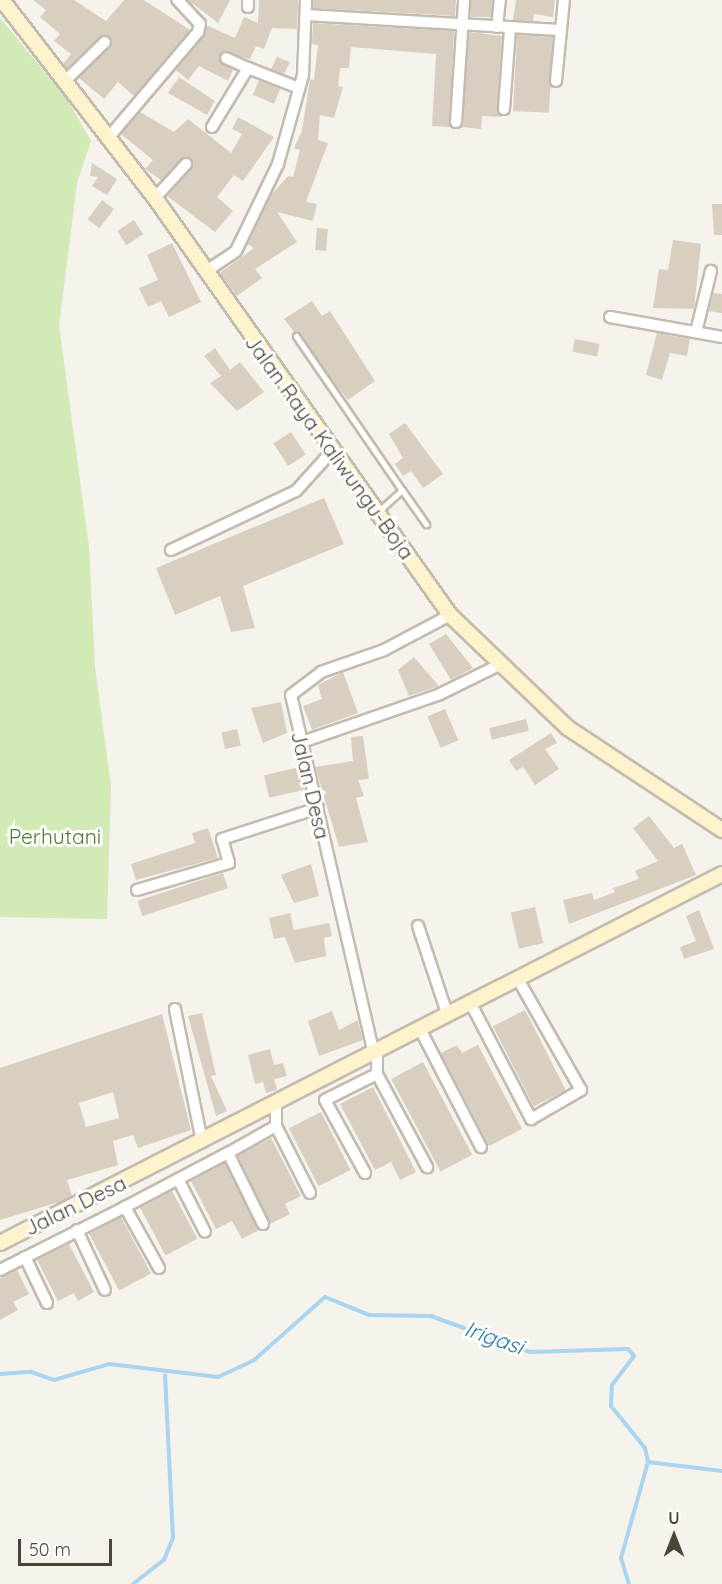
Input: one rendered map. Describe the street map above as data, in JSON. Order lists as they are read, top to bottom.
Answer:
{
  "streets": {
    "main road": ["Jalan Raya Kaliwungu-Boja", "Jalan Desa"]
  },
  "crossings": [
    ["Jalan Raya Kaliwungu-Boja", "Jalan Desa"]
  ],
  "water": ["Irigasi"],
  "parks": ["Perhutani"],
  "scale_bar": "50 m",
  "north": "top"
}
